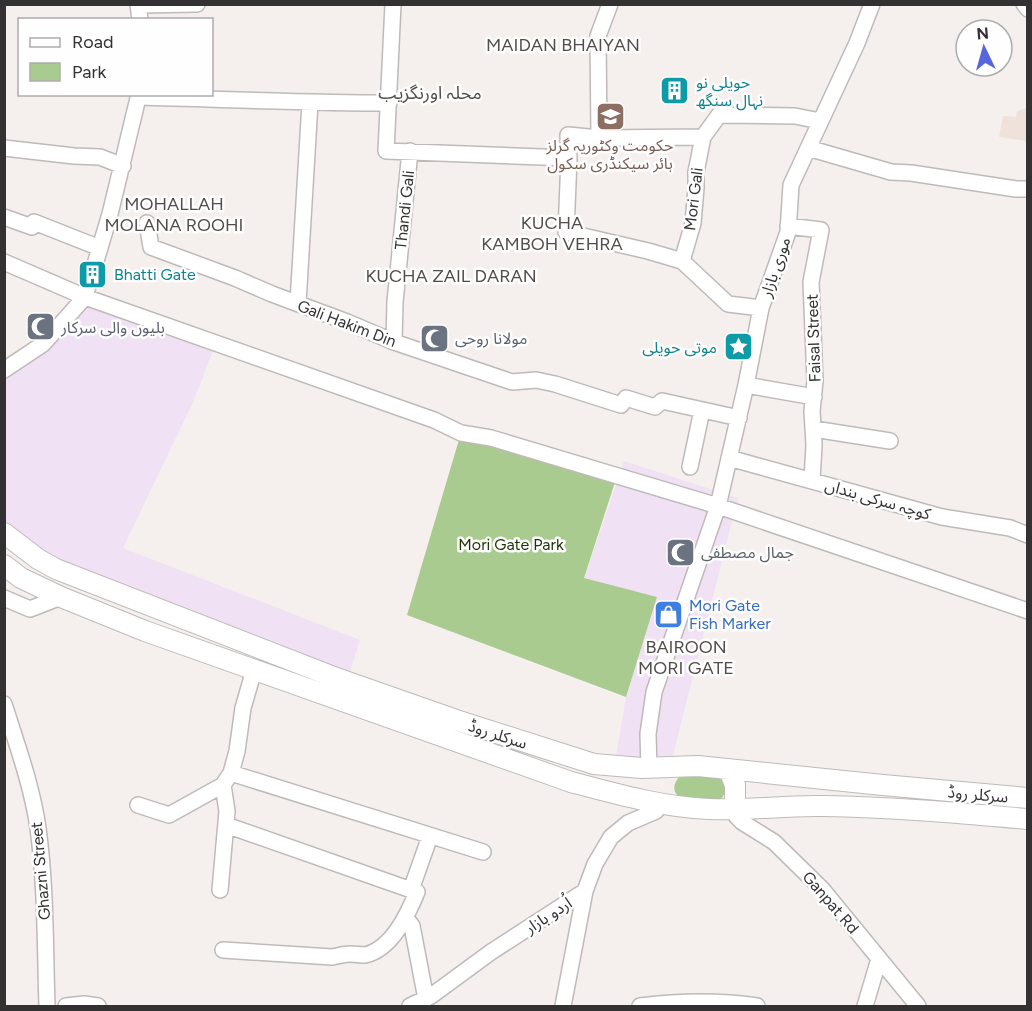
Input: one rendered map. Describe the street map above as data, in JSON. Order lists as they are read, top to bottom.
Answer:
{
  "streets": {
    "main road": ["سرکلر روڈ"],
    "street": [
      "Mori Gali",
      "Thandi Gali",
      "موری بازار",
      "Gali Hakim Din",
      "Faisal Street",
      "کوچہ سرکی بنداں",
      "Ghazni Street",
      "Ganpat Rd",
      "اُردو بازار"
    ]
  },
  "crossings": [
    ["Thandi Gali", "Gali Hakim Din"],
    ["موری بازار", "Gali Hakim Din"],
    ["موری بازار", "Faisal Street"],
    ["موری بازار", "کوچہ سرکی بنداں"],
    ["موری بازار", "سرکلر روڈ"],
    ["Faisal Street", "کوچہ سرکی بنداں"],
    ["سرکلر روڈ", "Ganpat Rd"],
    ["سرکلر روڈ", "اُردو بازار"]
  ],
  "districts": [
    "MAIDAN BHAIYAN",
    "محلہ اورنگزیب",
    "MOHALLAH MOLANA ROOHI",
    "KUCHA KAMBOH VEHRA",
    "KUCHA ZAIL DARAN",
    "BAIROON MORI GATE"
  ],
  "parks": ["Mori Gate Park"],
  "places": {
    "building": ["حویلی نو نہال سنگھ", "Bhatti Gate"],
    "school or university": ["حکومت وکٹوریہ گرلز ہائر سیکنڈری سکول"],
    "mosque": ["بلیوں والی سرکار", "مولانا روحی", "جمال مصطفی"],
    "place": ["موتی حویلی"],
    "shop": ["Mori Gate Fish Marker"]
  },
  "legend": ["Road", "Park"],
  "north": "top"
}
